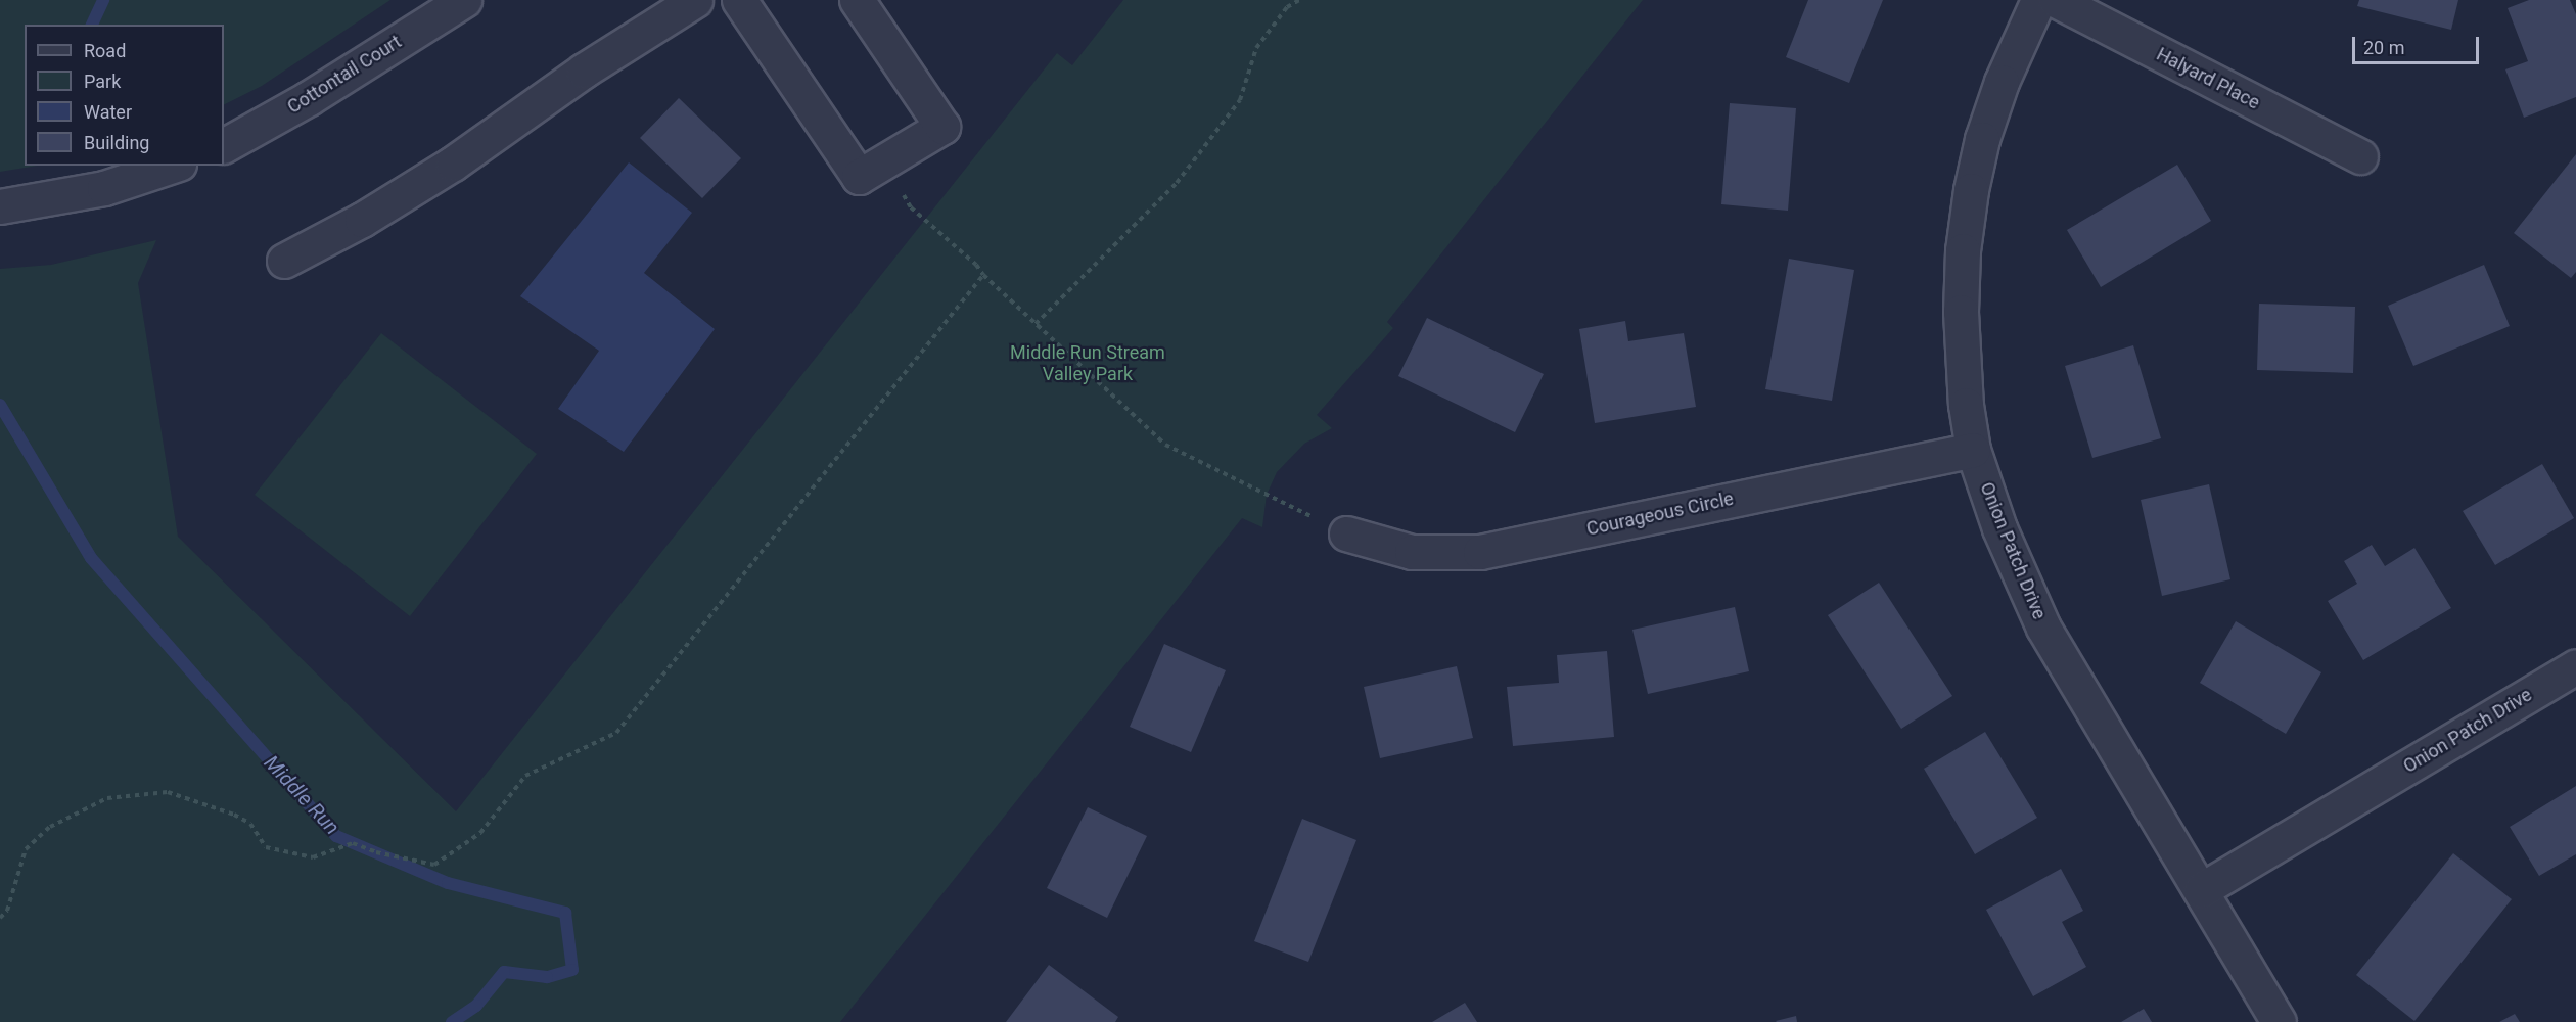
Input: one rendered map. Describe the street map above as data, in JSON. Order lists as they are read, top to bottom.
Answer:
{
  "streets": {
    "street": [
      "Cottontail Court",
      "Halyard Place",
      "Courageous Circle",
      "Onion Patch Drive"
    ]
  },
  "crossings": [
    ["Courageous Circle", "Onion Patch Drive"]
  ],
  "water": ["Middle Run"],
  "parks": ["Middle Run Stream Valley Park"],
  "legend": [
    "Road",
    "Park",
    "Water",
    "Building"
  ],
  "scale_bar": "20 m"
}
